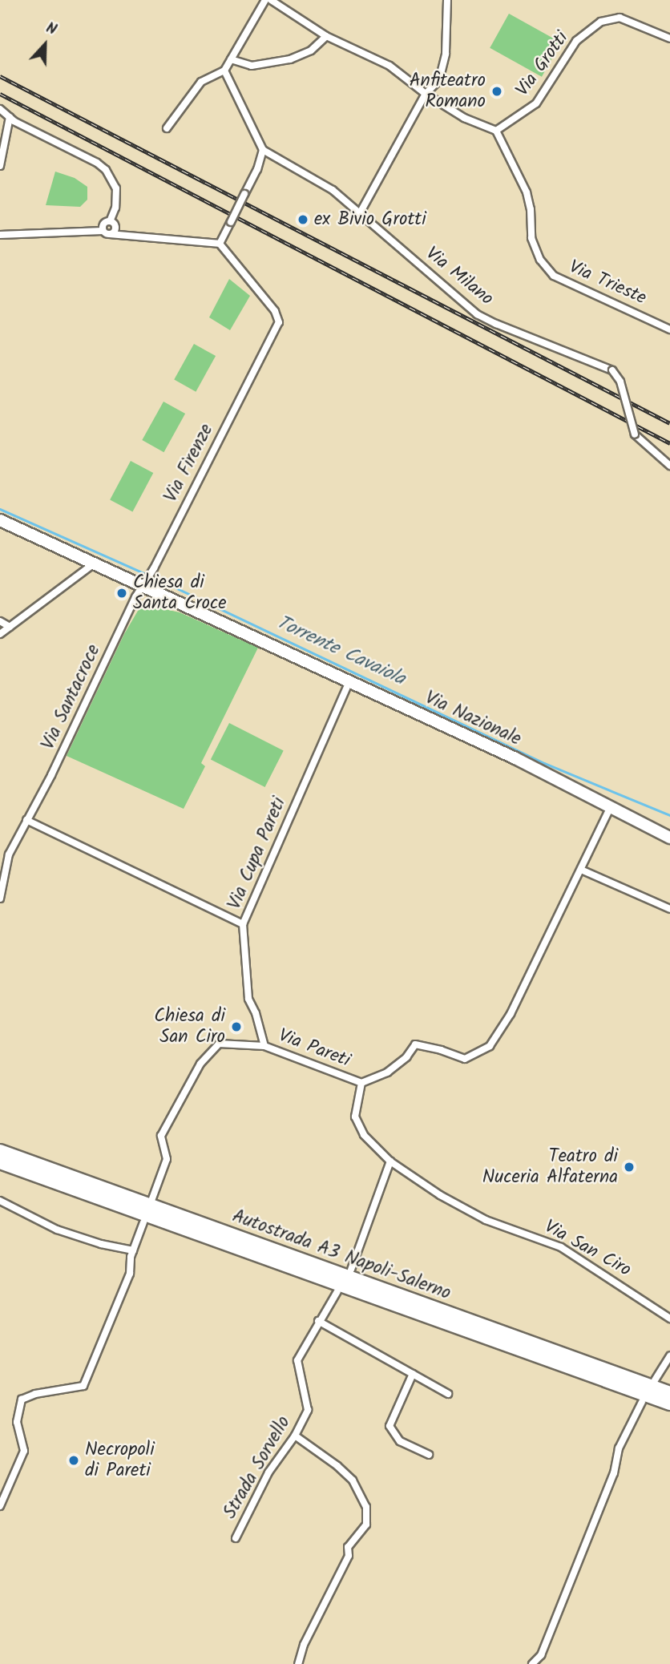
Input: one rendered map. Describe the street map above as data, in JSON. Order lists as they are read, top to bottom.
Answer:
{
  "streets": {
    "highway": ["Autostrada A3 Napoli-Salerno"],
    "main road": ["Via Nazionale"],
    "street": [
      "Via Grotti",
      "Via Milano",
      "Via Trieste",
      "Via Firenze",
      "Via Santacroce",
      "Via Cupa Pareti",
      "Via Pareti",
      "Via San Ciro",
      "Strada Sorvello"
    ]
  },
  "crossings": [
    ["Via Grotti", "Via Trieste"],
    ["Via Firenze", "Via Santacroce"],
    ["Via Firenze", "Via Nazionale"],
    ["Via Santacroce", "Via Nazionale"],
    ["Via Nazionale", "Via Cupa Pareti"],
    ["Via Nazionale", "Via Pareti"],
    ["Via Cupa Pareti", "Via Pareti"],
    ["Via Pareti", "Via San Ciro"]
  ],
  "water": ["Torrente Cavaiola"],
  "places": [
    "Anfiteatro Romano",
    "ex Bivio Grotti",
    "Chiesa di Santa Croce",
    "Chiesa di San Ciro",
    "Teatro di Nuceria Alfaterna",
    "Necropoli di Pareti"
  ],
  "north": "top"
}
